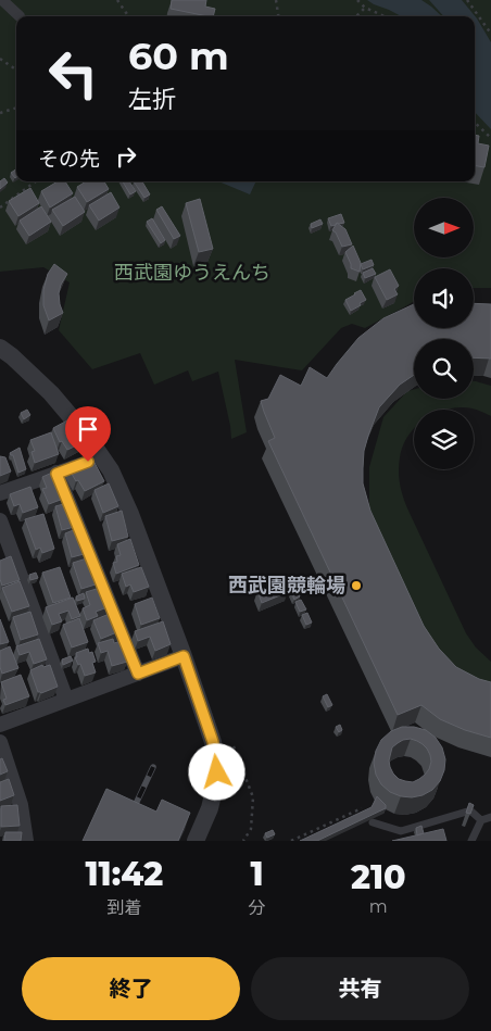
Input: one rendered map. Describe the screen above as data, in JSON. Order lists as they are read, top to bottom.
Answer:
{
  "parks": ["西武園ゆうえんち"],
  "places": ["西武園競輪場"],
  "north": "right",
  "page": {
    "turn": ["60 m", "左折"],
    "then": "その先",
    "eta": [
      "11:42",
      "到着",
      "1",
      "分",
      "210",
      "m"
    ],
    "buttons": ["終了", "共有"]
  }
}
